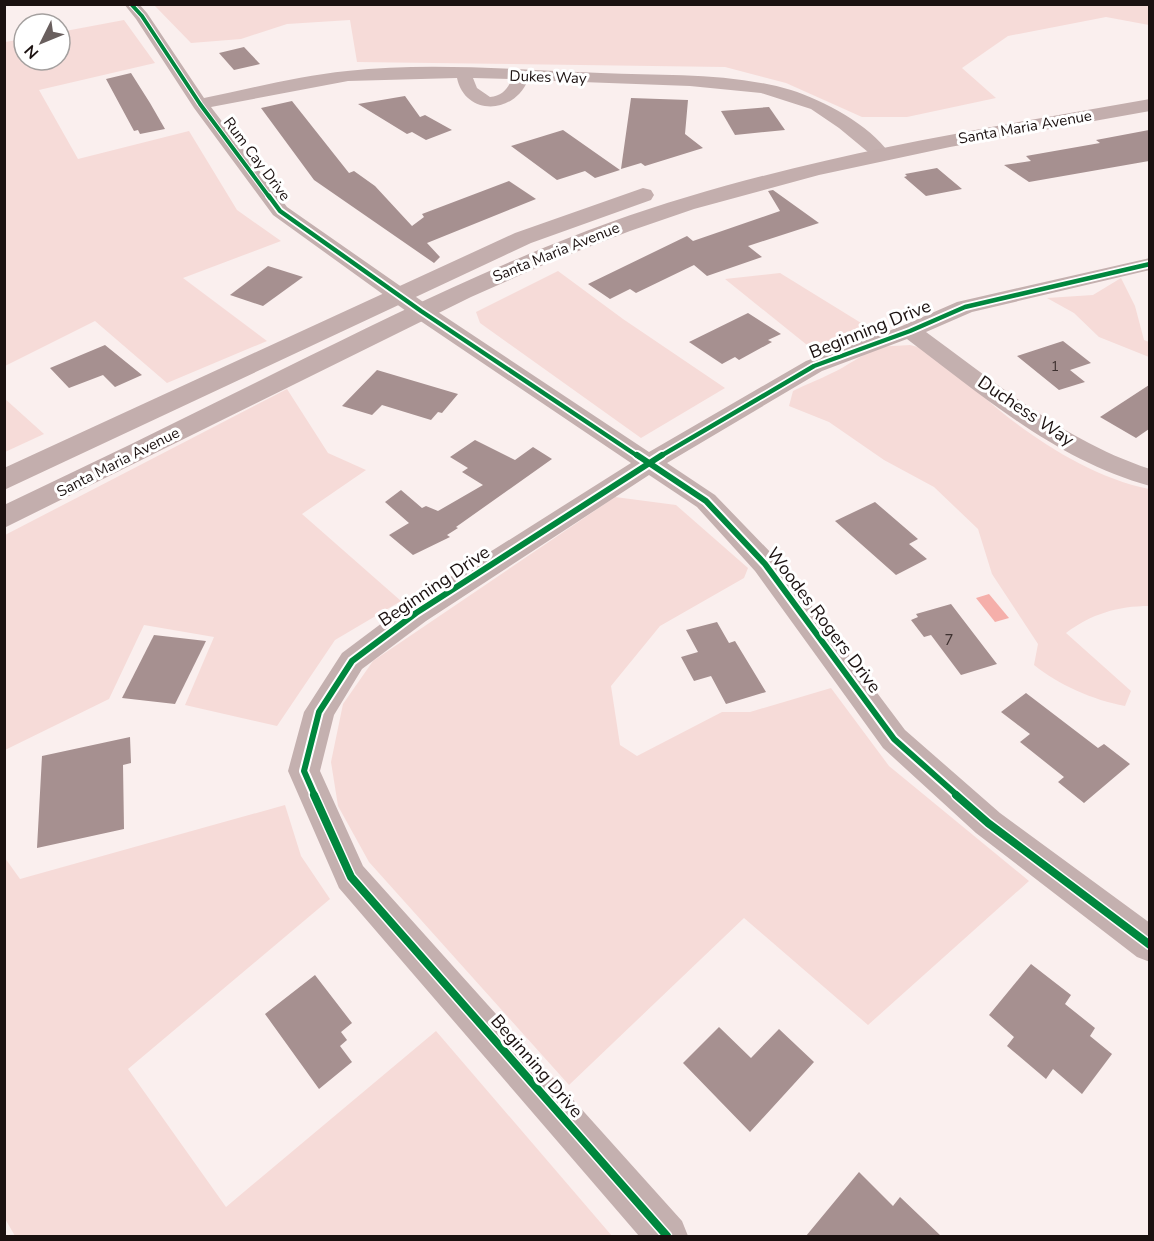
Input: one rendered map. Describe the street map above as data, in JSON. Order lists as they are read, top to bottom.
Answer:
{
  "streets": {
    "street": [
      "Dukes Way",
      "Santa Maria Avenue",
      "Rum Cay Drive",
      "Beginning Drive",
      "Duchess Way",
      "Woodes Rogers Drive"
    ]
  },
  "crossings": [
    ["Dukes Way", "Santa Maria Avenue"],
    ["Dukes Way", "Rum Cay Drive"],
    ["Santa Maria Avenue", "Rum Cay Drive"],
    ["Santa Maria Avenue", "Woodes Rogers Drive"],
    ["Rum Cay Drive", "Woodes Rogers Drive"],
    ["Beginning Drive", "Duchess Way"],
    ["Beginning Drive", "Woodes Rogers Drive"]
  ],
  "house_numbers": ["1", "7"],
  "north": "bottom left"
}
